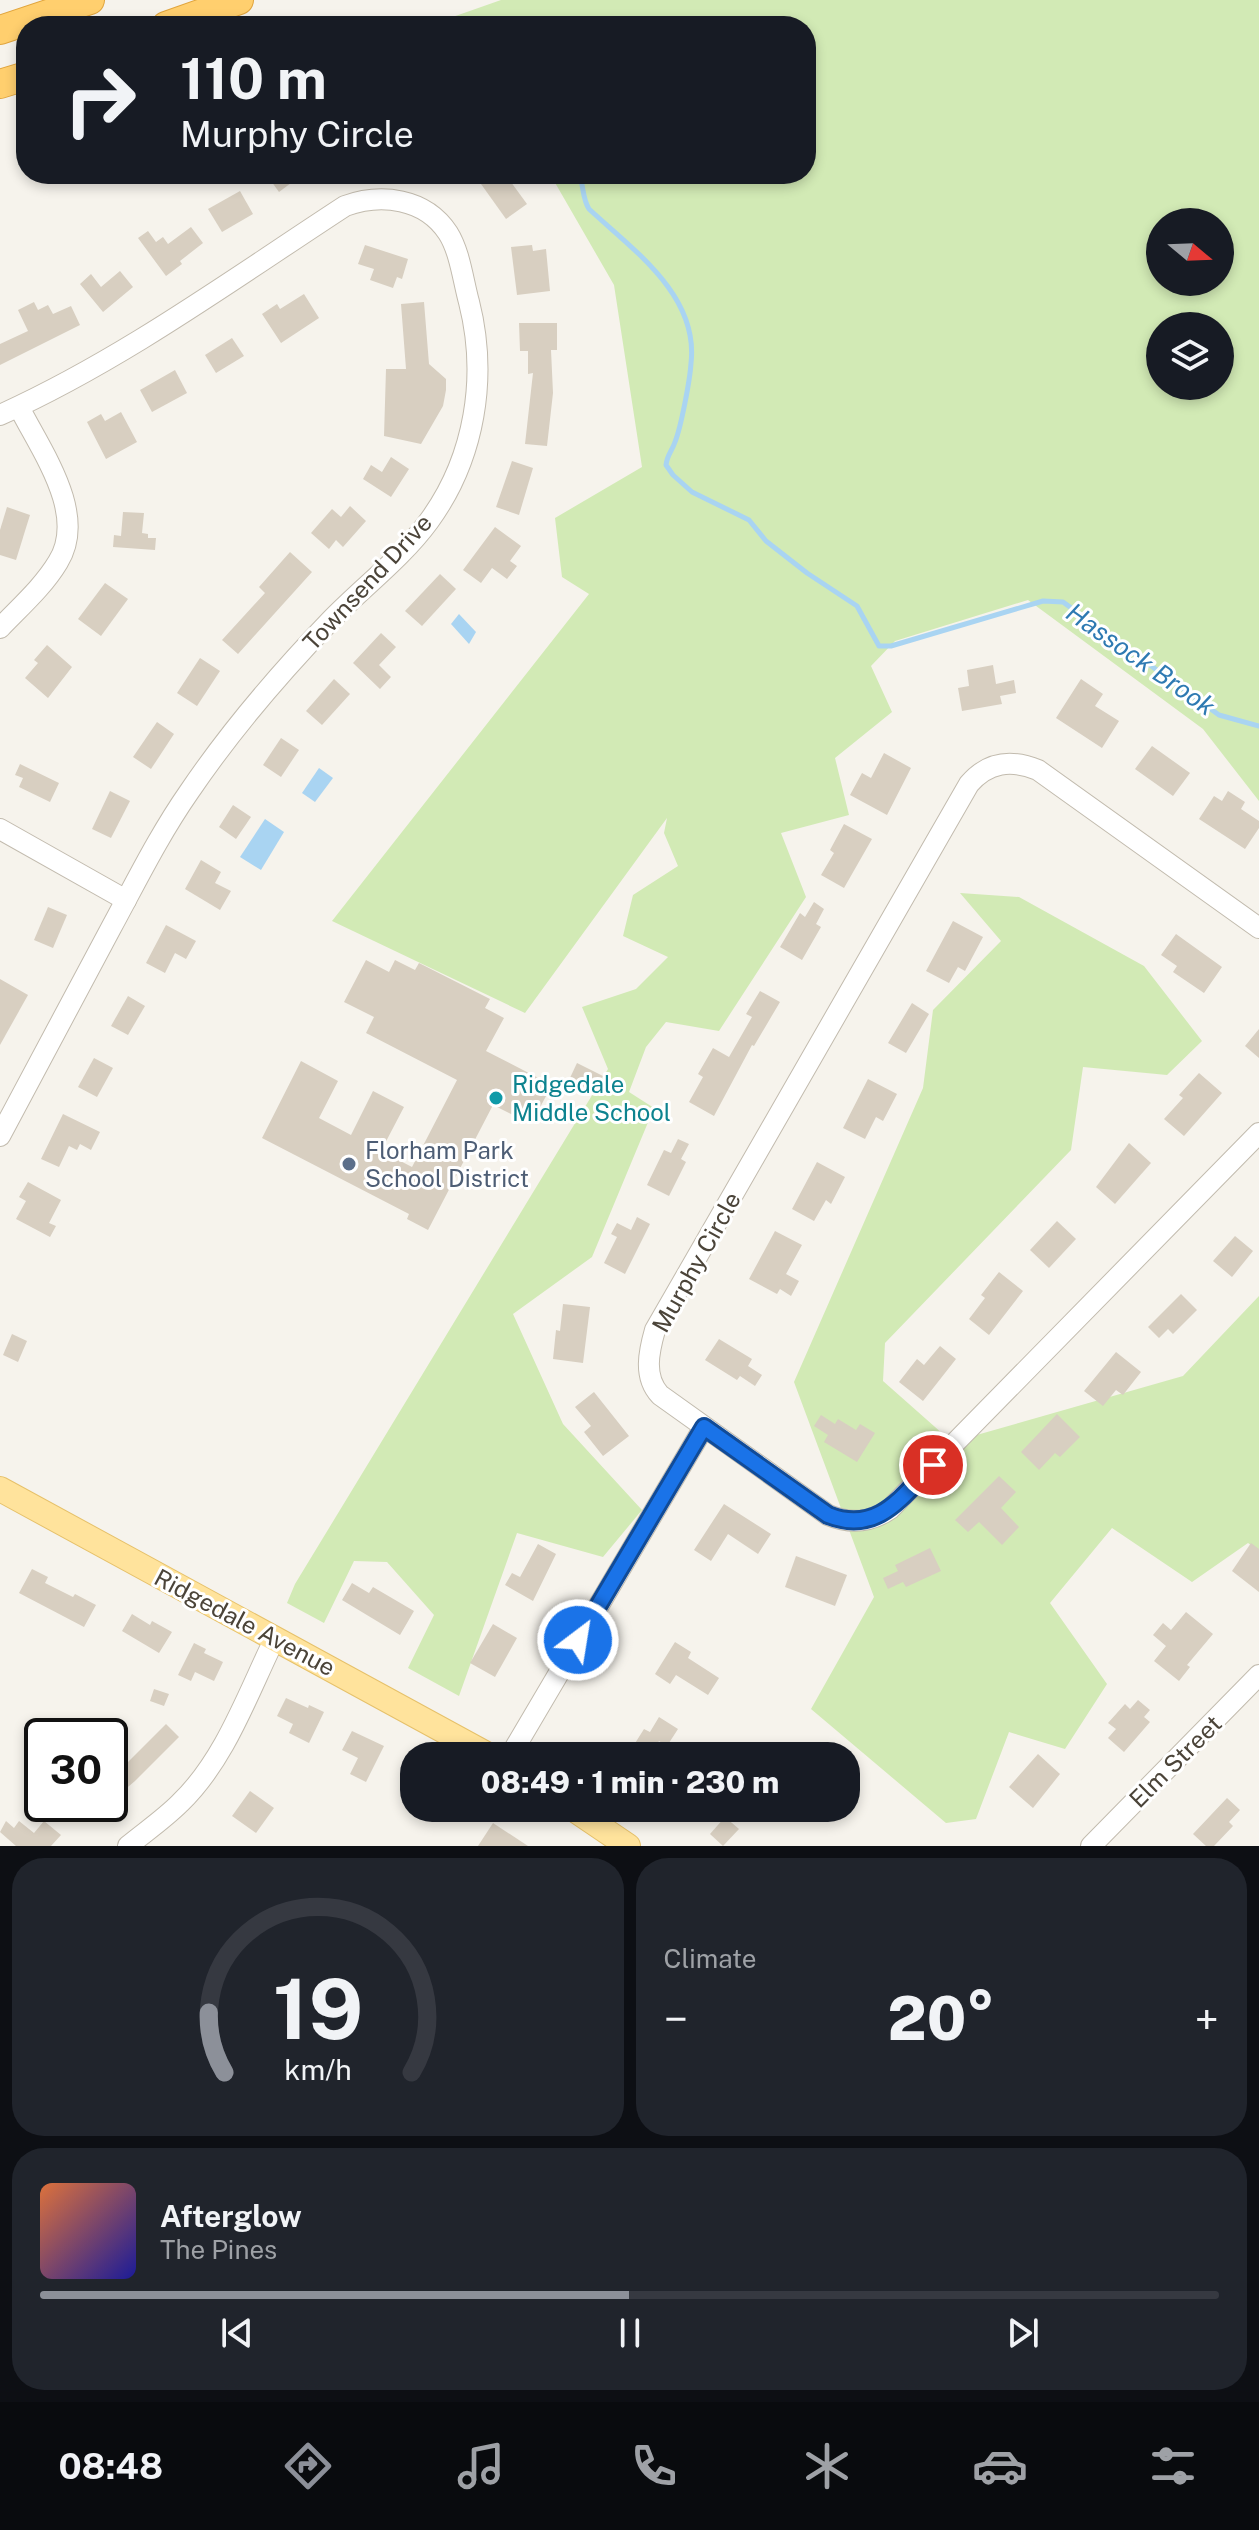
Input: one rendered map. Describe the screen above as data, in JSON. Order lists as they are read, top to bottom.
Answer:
{
  "streets": {
    "main road": ["Ridgedale Avenue"],
    "street": ["Townsend Drive", "Murphy Circle", "Elm Street"]
  },
  "water": ["Hassock Brook"],
  "places": ["Ridgedale Middle School", "Florham Park School District"],
  "north": "right",
  "page": {
    "turn": ["110 m", "Murphy Circle"],
    "limit": "30",
    "trip": "08:49 · 1 min · 230 m",
    "tile": "Climate",
    "heat": ["−", "20°", "+"],
    "song": ["Afterglow", "The Pines"],
    "tabs": "08:48",
    "gauge": ["19", "km/h"]
  }
}
